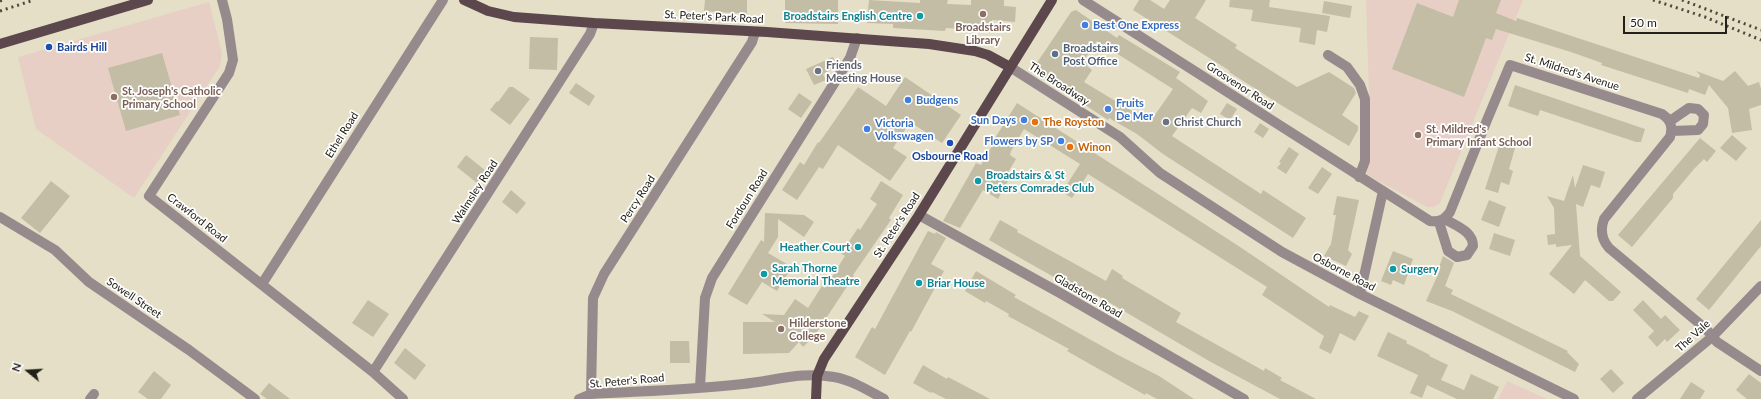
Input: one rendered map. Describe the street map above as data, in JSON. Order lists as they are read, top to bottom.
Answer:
{
  "streets": {
    "main road": ["St. Peter's Park Road", "The Broadway", "St. Peter's Road"],
    "street": [
      "St. Mildred's Avenue",
      "Grosvenor Road",
      "Ethel Road",
      "Walmsley Road",
      "Percy Road",
      "Fordoun Road",
      "Crawford Road",
      "Osborne Road",
      "Gladstone Road",
      "Sowell Street",
      "The Vale"
    ]
  },
  "crossings": [
    ["St. Peter's Park Road", "The Broadway"],
    ["St. Peter's Park Road", "Walmsley Road"],
    ["St. Peter's Park Road", "Percy Road"],
    ["St. Peter's Park Road", "Fordoun Road"],
    ["St. Peter's Park Road", "St. Peter's Road"],
    ["St. Mildred's Avenue", "Grosvenor Road"],
    ["St. Mildred's Avenue", "The Vale"],
    ["The Broadway", "St. Peter's Road"],
    ["The Broadway", "Osborne Road"],
    ["Ethel Road", "Crawford Road"],
    ["Walmsley Road", "Crawford Road"],
    ["Percy Road", "St. Peter's Road"],
    ["Fordoun Road", "St. Peter's Road"],
    ["St. Peter's Road", "Gladstone Road"]
  ],
  "places": [
    "Broadstairs Library",
    "Broadstairs English Centre",
    "Best One Express",
    "Bairds Hill",
    "Broadstairs Post Office",
    "Friends Meeting House",
    "St. Joseph's Catholic Primary School",
    "Budgens",
    "Fruits De Mer",
    "Sun Days",
    "The Royston",
    "Christ Church",
    "Victoria Volkswagen",
    "St. Mildred's Primary Infant School",
    "Flowers by SP",
    "Osbourne Road",
    "Winon",
    "Broadstairs & St Peters Comrades Club",
    "Heather Court",
    "Surgery",
    "Sarah Thorne Memorial Theatre",
    "Briar House",
    "Hilderstone College"
  ],
  "scale_bar": "50 m",
  "north": "left"
}
